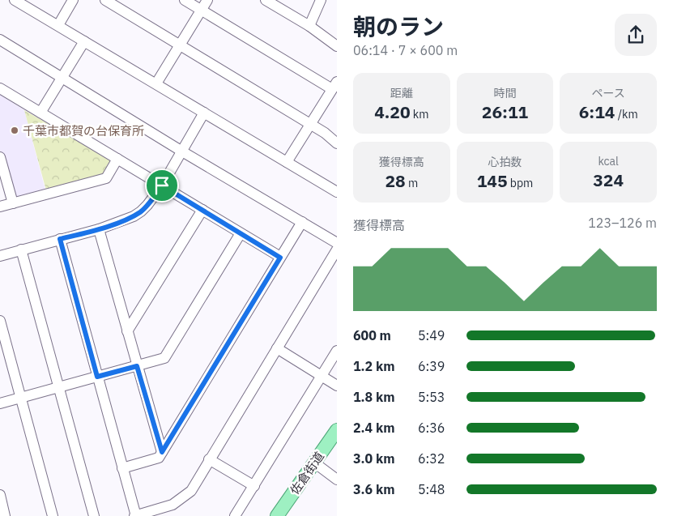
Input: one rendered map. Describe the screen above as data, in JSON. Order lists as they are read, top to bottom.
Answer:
{
  "streets": {
    "main road": ["佐倉街道"]
  },
  "places": ["千葉市都賀の台保育所"],
  "page": {
    "heading": ["朝のラン", "06:14 · 7 × 600 m"],
    "stats": [
      ["距離", "4.20 km"],
      ["時間", "26:11"],
      ["ペース", "6:14 /km"],
      ["獲得標高", "28 m"],
      ["心拍数", "145 bpm"],
      ["kcal", "324"]
    ],
    "chart": ["獲得標高", "123–126 m"],
    "list": [
      {
        "name": "600 m",
        "note": "5:49"
      },
      {
        "name": "1.2 km",
        "note": "6:39"
      },
      {
        "name": "1.8 km",
        "note": "5:53"
      },
      {
        "name": "2.4 km",
        "note": "6:36"
      },
      {
        "name": "3.0 km",
        "note": "6:32"
      },
      {
        "name": "3.6 km",
        "note": "5:48"
      }
    ]
  }
}
